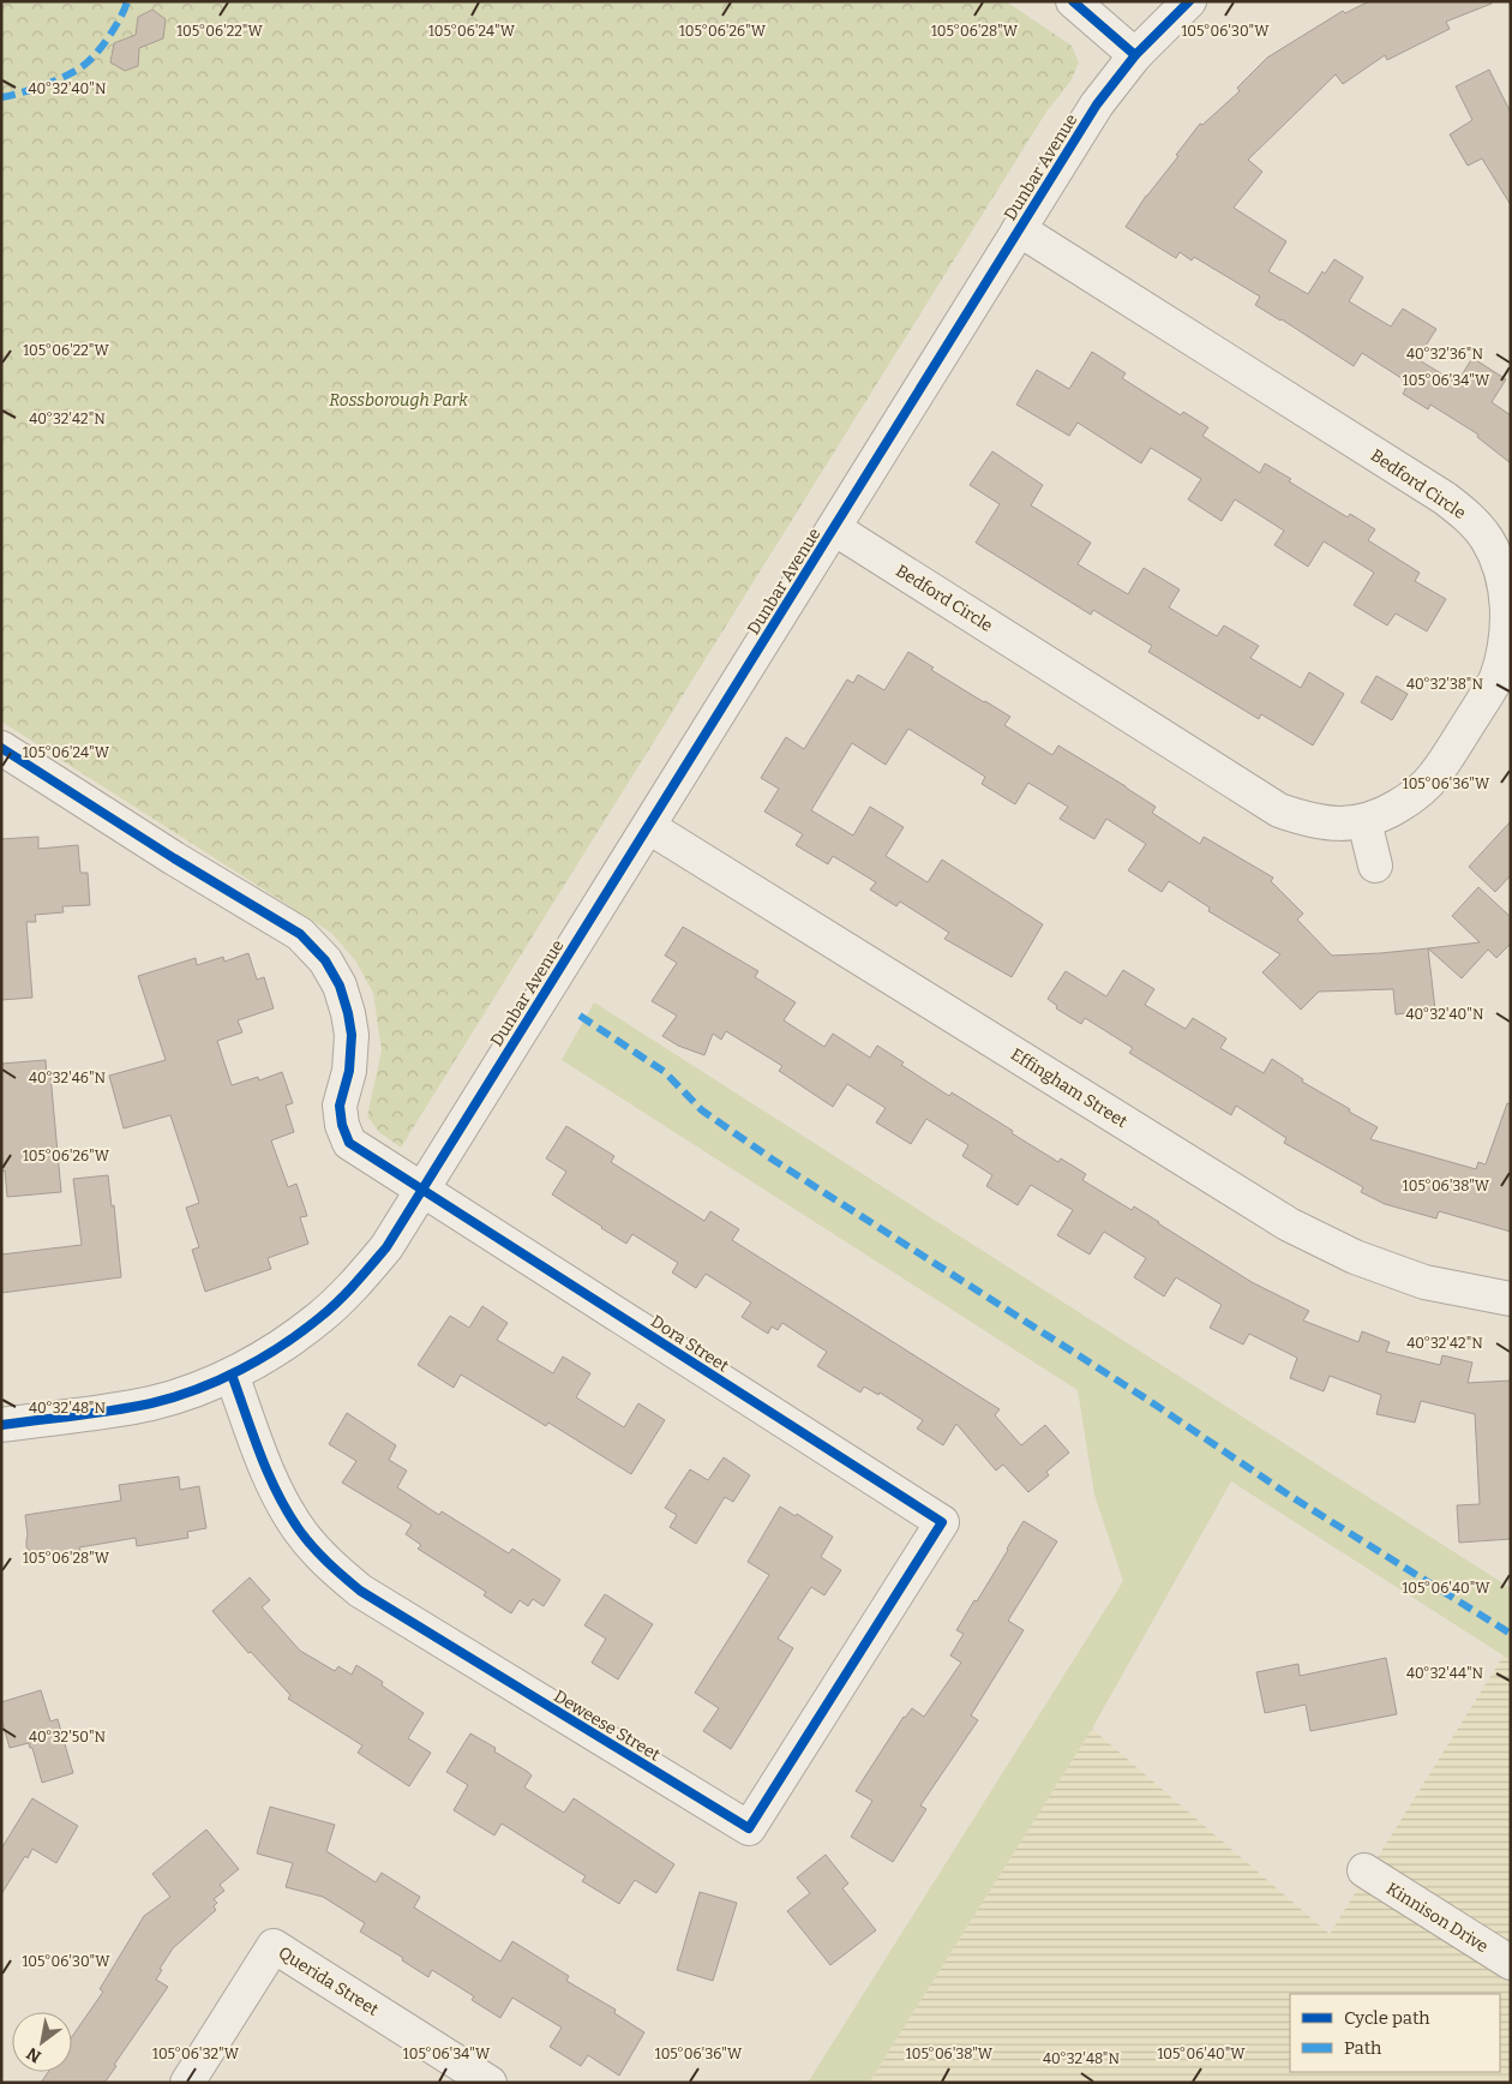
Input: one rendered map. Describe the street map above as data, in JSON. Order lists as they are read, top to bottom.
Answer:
{
  "streets": {
    "street": [
      "Dunbar Avenue",
      "Bedford Circle",
      "Effingham Street",
      "Dora Street",
      "Deweese Street",
      "Kinnison Drive",
      "Querida Street"
    ]
  },
  "crossings": [
    ["Dunbar Avenue", "Bedford Circle"],
    ["Dunbar Avenue", "Effingham Street"],
    ["Dunbar Avenue", "Dora Street"],
    ["Dunbar Avenue", "Deweese Street"],
    ["Dora Street", "Deweese Street"]
  ],
  "parks": ["Rossborough Park"],
  "legend": ["Cycle path", "Path"],
  "north": "bottom left",
  "coordinates": [
    "105°06'22\"W",
    "105°06'24\"W",
    "105°06'26\"W",
    "105°06'28\"W",
    "105°06'30\"W",
    "40°32'40\"N",
    "40°32'36\"N",
    "105°06'34\"W",
    "40°32'42\"N",
    "40°32'38\"N",
    "105°06'36\"W",
    "40°32'46\"N",
    "105°06'38\"W",
    "40°32'48\"N",
    "105°06'40\"W",
    "40°32'44\"N",
    "40°32'50\"N",
    "105°06'32\"W"
  ]
}
